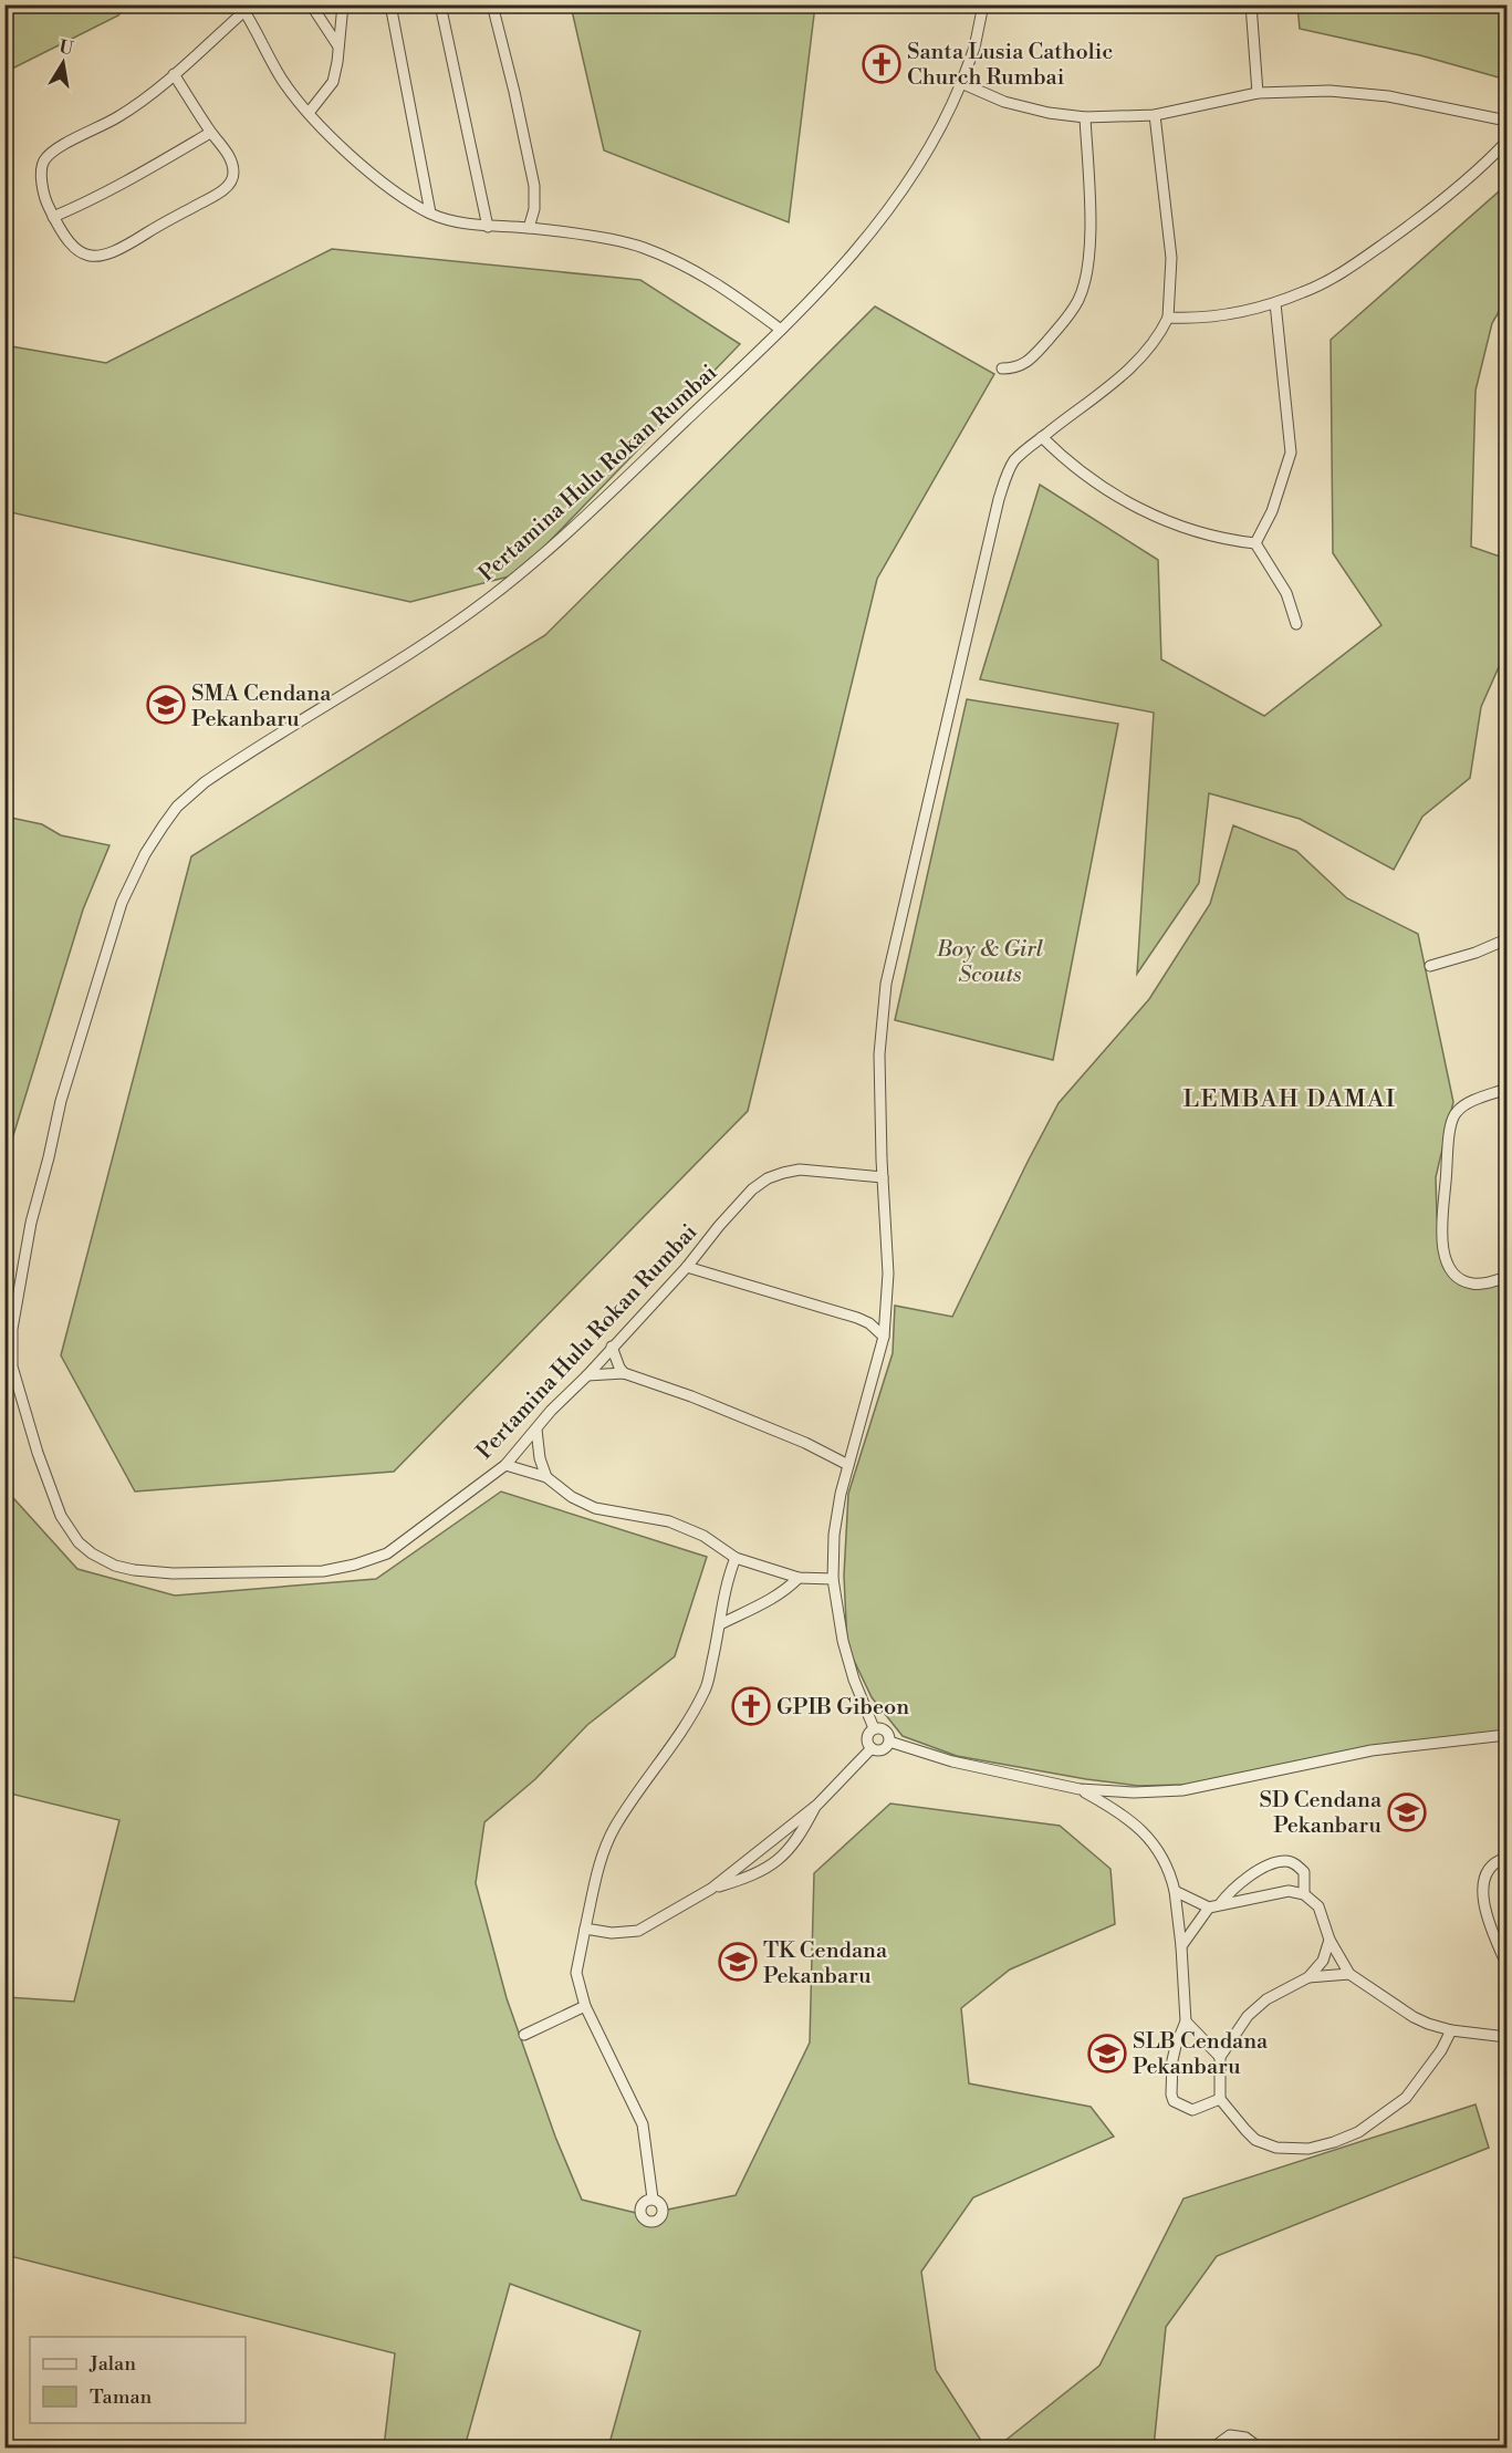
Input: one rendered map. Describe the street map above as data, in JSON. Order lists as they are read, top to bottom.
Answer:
{
  "streets": {
    "street": ["Pertamina Hulu Rokan Rumbai"]
  },
  "districts": ["LEMBAH DAMAI"],
  "parks": ["Boy & Girl Scouts"],
  "places": {
    "church": ["Santa Lusia Catholic Church Rumbai", "GPIB Gibeon"],
    "school or university": [
      "SMA Cendana Pekanbaru",
      "SD Cendana Pekanbaru",
      "TK Cendana Pekanbaru",
      "SLB Cendana Pekanbaru"
    ]
  },
  "legend": ["Jalan", "Taman"],
  "north": "top"
}
